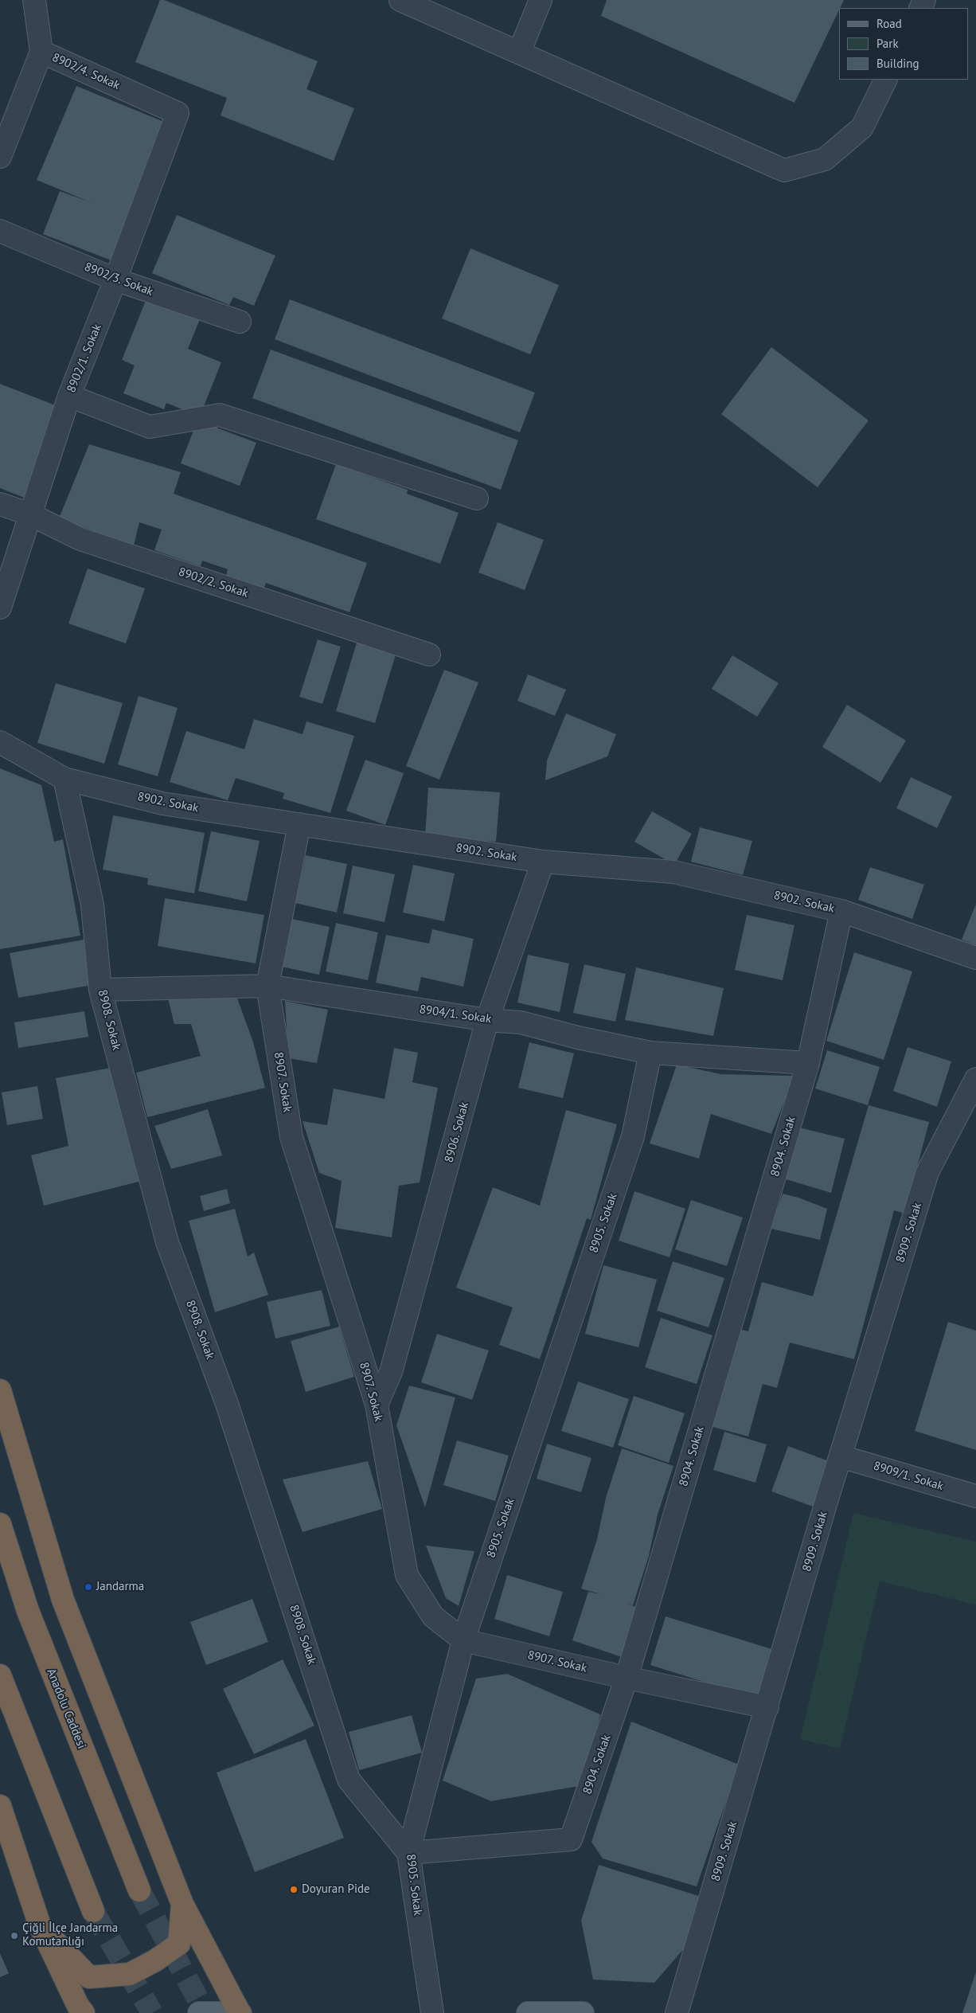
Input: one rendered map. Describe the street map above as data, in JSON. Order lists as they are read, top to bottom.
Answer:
{
  "streets": {
    "highway": ["Anadolu Caddesi"],
    "street": [
      "8902/4. Sokak",
      "8902/3. Sokak",
      "8902/1. Sokak",
      "8902/2. Sokak",
      "8902. Sokak",
      "8904/1. Sokak",
      "8908. Sokak",
      "8907. Sokak",
      "8906. Sokak",
      "8904. Sokak",
      "8905. Sokak",
      "8909. Sokak",
      "8909/1. Sokak"
    ]
  },
  "crossings": [
    ["8902/4. Sokak", "8902/1. Sokak"],
    ["8902/3. Sokak", "8902/1. Sokak"],
    ["8902/1. Sokak", "8902/2. Sokak"],
    ["8902. Sokak", "8908. Sokak"],
    ["8902. Sokak", "8907. Sokak"],
    ["8902. Sokak", "8906. Sokak"],
    ["8902. Sokak", "8904. Sokak"],
    ["8904/1. Sokak", "8908. Sokak"],
    ["8904/1. Sokak", "8907. Sokak"],
    ["8904/1. Sokak", "8906. Sokak"],
    ["8904/1. Sokak", "8904. Sokak"],
    ["8904/1. Sokak", "8905. Sokak"],
    ["8908. Sokak", "8904. Sokak"],
    ["8908. Sokak", "8905. Sokak"],
    ["8907. Sokak", "8906. Sokak"],
    ["8907. Sokak", "8904. Sokak"],
    ["8907. Sokak", "8905. Sokak"],
    ["8907. Sokak", "8909. Sokak"],
    ["8904. Sokak", "8905. Sokak"],
    ["8909. Sokak", "8909/1. Sokak"]
  ],
  "places": ["Jandarma", "Doyuran Pide", "Çiğli İlçe Jandarma Komutanlığı"],
  "legend": ["Road", "Park", "Building"]
}
